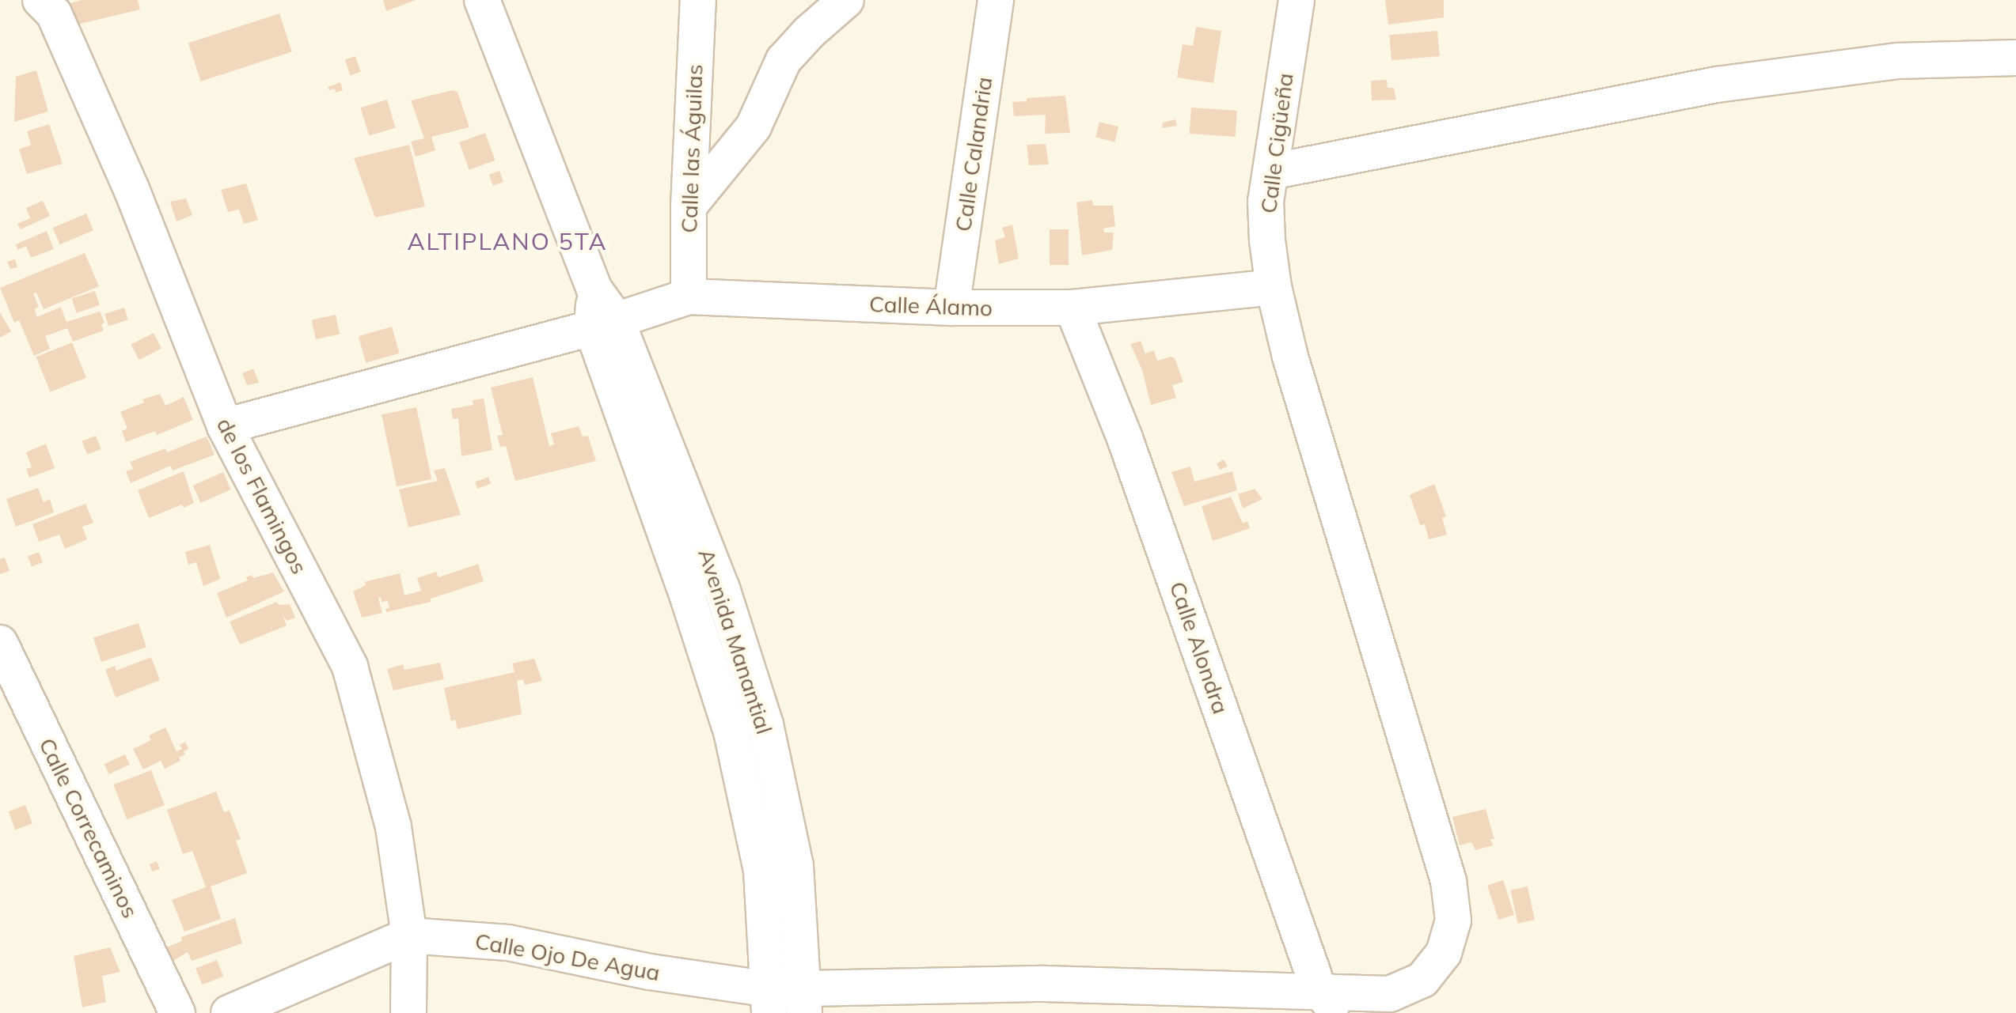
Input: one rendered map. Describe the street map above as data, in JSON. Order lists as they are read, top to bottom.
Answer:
{
  "streets": {
    "street": [
      "Calle Cigüeña",
      "Calle las Águilas",
      "Calle Calandria",
      "Calle Álamo",
      "de los Flamingos",
      "Avenida Manantial",
      "Calle Alondra",
      "Calle Correcaminos",
      "Calle Ojo De Agua"
    ]
  },
  "crossings": [
    ["Calle Cigüeña", "Calle Álamo"],
    ["Calle Cigüeña", "Calle Alondra"],
    ["Calle Cigüeña", "Calle Ojo De Agua"],
    ["Calle las Águilas", "Calle Álamo"],
    ["Calle Calandria", "Calle Álamo"],
    ["Calle Álamo", "de los Flamingos"],
    ["Calle Álamo", "Avenida Manantial"],
    ["Calle Álamo", "Calle Alondra"],
    ["de los Flamingos", "Calle Ojo De Agua"],
    ["Avenida Manantial", "Calle Ojo De Agua"],
    ["Calle Alondra", "Calle Ojo De Agua"]
  ],
  "districts": ["ALTIPLANO 5TA"]
}
